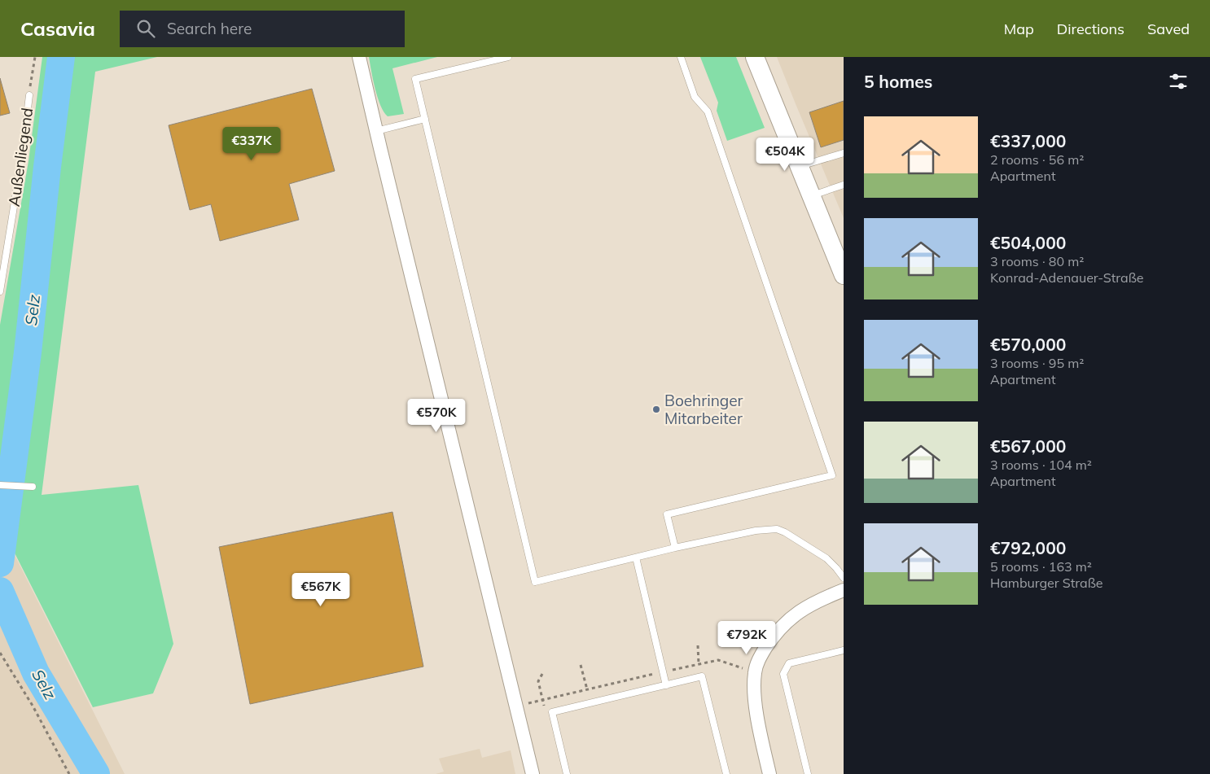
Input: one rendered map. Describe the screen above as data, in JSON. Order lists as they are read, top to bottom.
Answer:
{
  "streets": {
    "lane": ["Außenliegend"]
  },
  "water": ["Selz"],
  "places": ["Boehringer Mitarbeiter"],
  "page": {
    "header": "Casavia",
    "search": "Search here",
    "nav": ["Map", "Directions", "Saved"],
    "heading": "5 homes",
    "list": [
      {
        "name": "€337,000",
        "note": "2 rooms · 56 m² · Apartment"
      },
      {
        "name": "€504,000",
        "note": "3 rooms · 80 m² · Konrad-Adenauer-Straße"
      },
      {
        "name": "€570,000",
        "note": "3 rooms · 95 m² · Apartment"
      },
      {
        "name": "€567,000",
        "note": "3 rooms · 104 m² · Apartment"
      },
      {
        "name": "€792,000",
        "note": "5 rooms · 163 m² · Hamburger Straße"
      }
    ],
    "price": [
      "€337K",
      "€504K",
      "€570K",
      "€567K",
      "€792K"
    ]
  }
}
